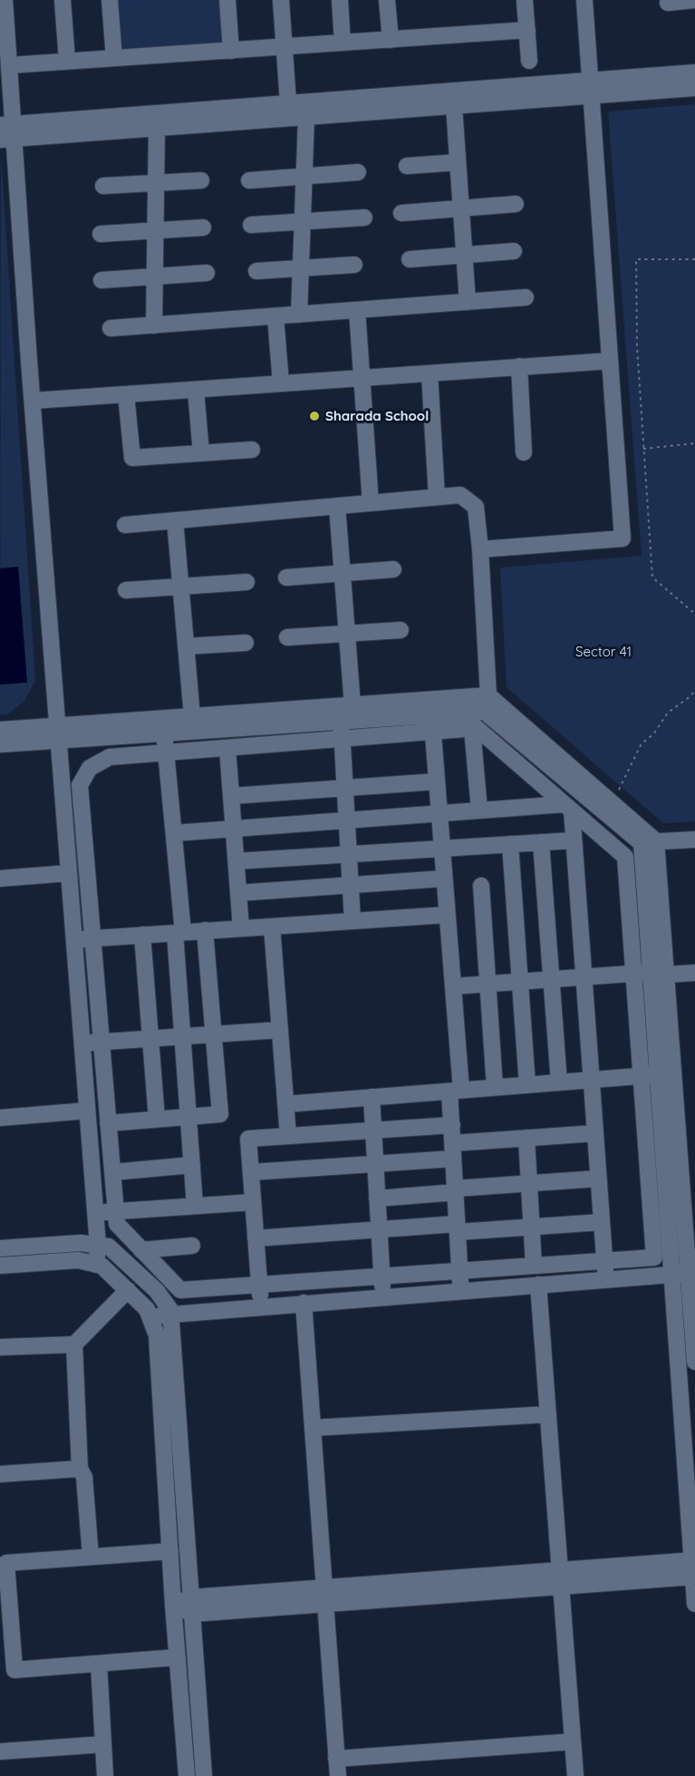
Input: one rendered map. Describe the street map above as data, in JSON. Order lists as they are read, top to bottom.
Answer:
{
  "parks": ["Sector 41"],
  "places": ["Sharada School"]
}
